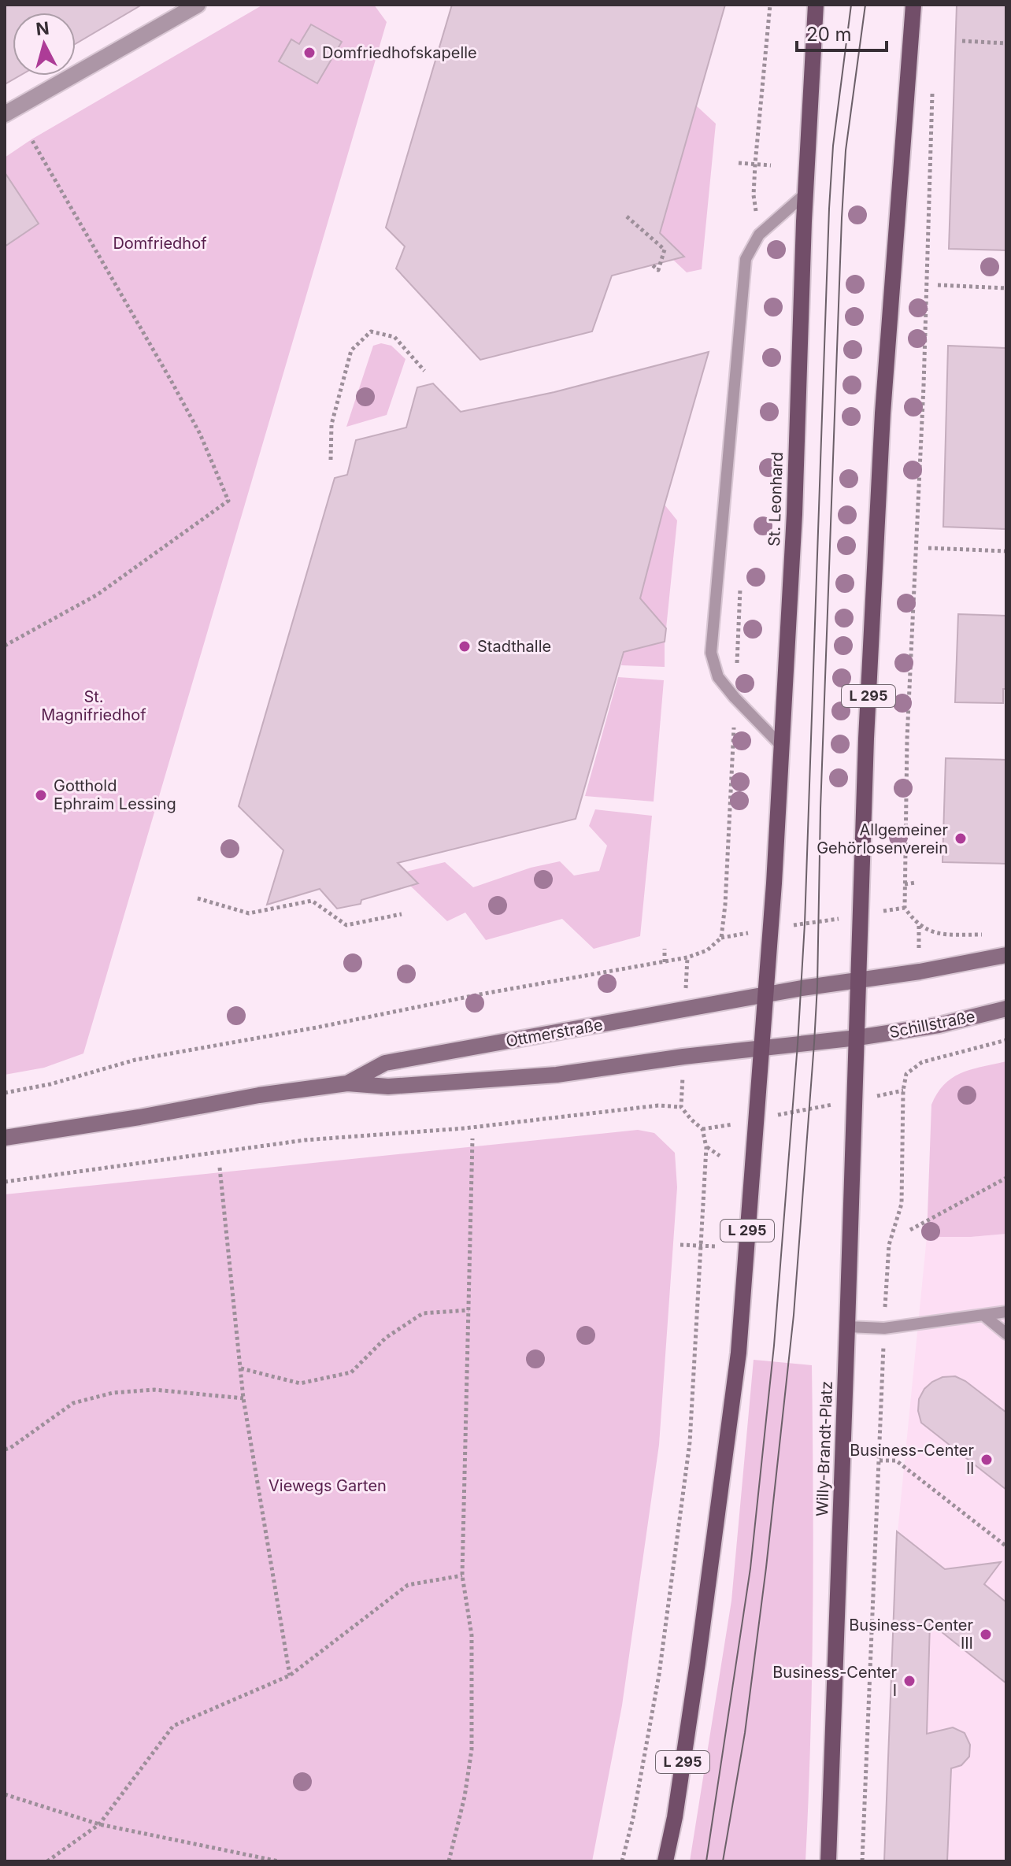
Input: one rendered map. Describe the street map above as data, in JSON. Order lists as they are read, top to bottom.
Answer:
{
  "streets": {
    "main road": ["St. Leonhard", "L 295", "Willy-Brandt-Platz"],
    "street": ["Schillstraße", "Ottmerstraße"]
  },
  "crossings": [
    ["St. Leonhard", "L 295"],
    ["St. Leonhard", "Ottmerstraße"],
    ["L 295", "Schillstraße"],
    ["L 295", "Ottmerstraße"],
    ["L 295", "Willy-Brandt-Platz"],
    ["Schillstraße", "Ottmerstraße"],
    ["Schillstraße", "Willy-Brandt-Platz"]
  ],
  "parks": ["Domfriedhof", "St. Magnifriedhof", "Viewegs Garten"],
  "places": [
    "Domfriedhofskapelle",
    "Stadthalle",
    "Gotthold Ephraim Lessing",
    "Allgemeiner Gehörlosenverein",
    "Business-Center ll",
    "Business-Center III",
    "Business-Center I"
  ],
  "scale_bar": "20 m",
  "north": "top"
}
